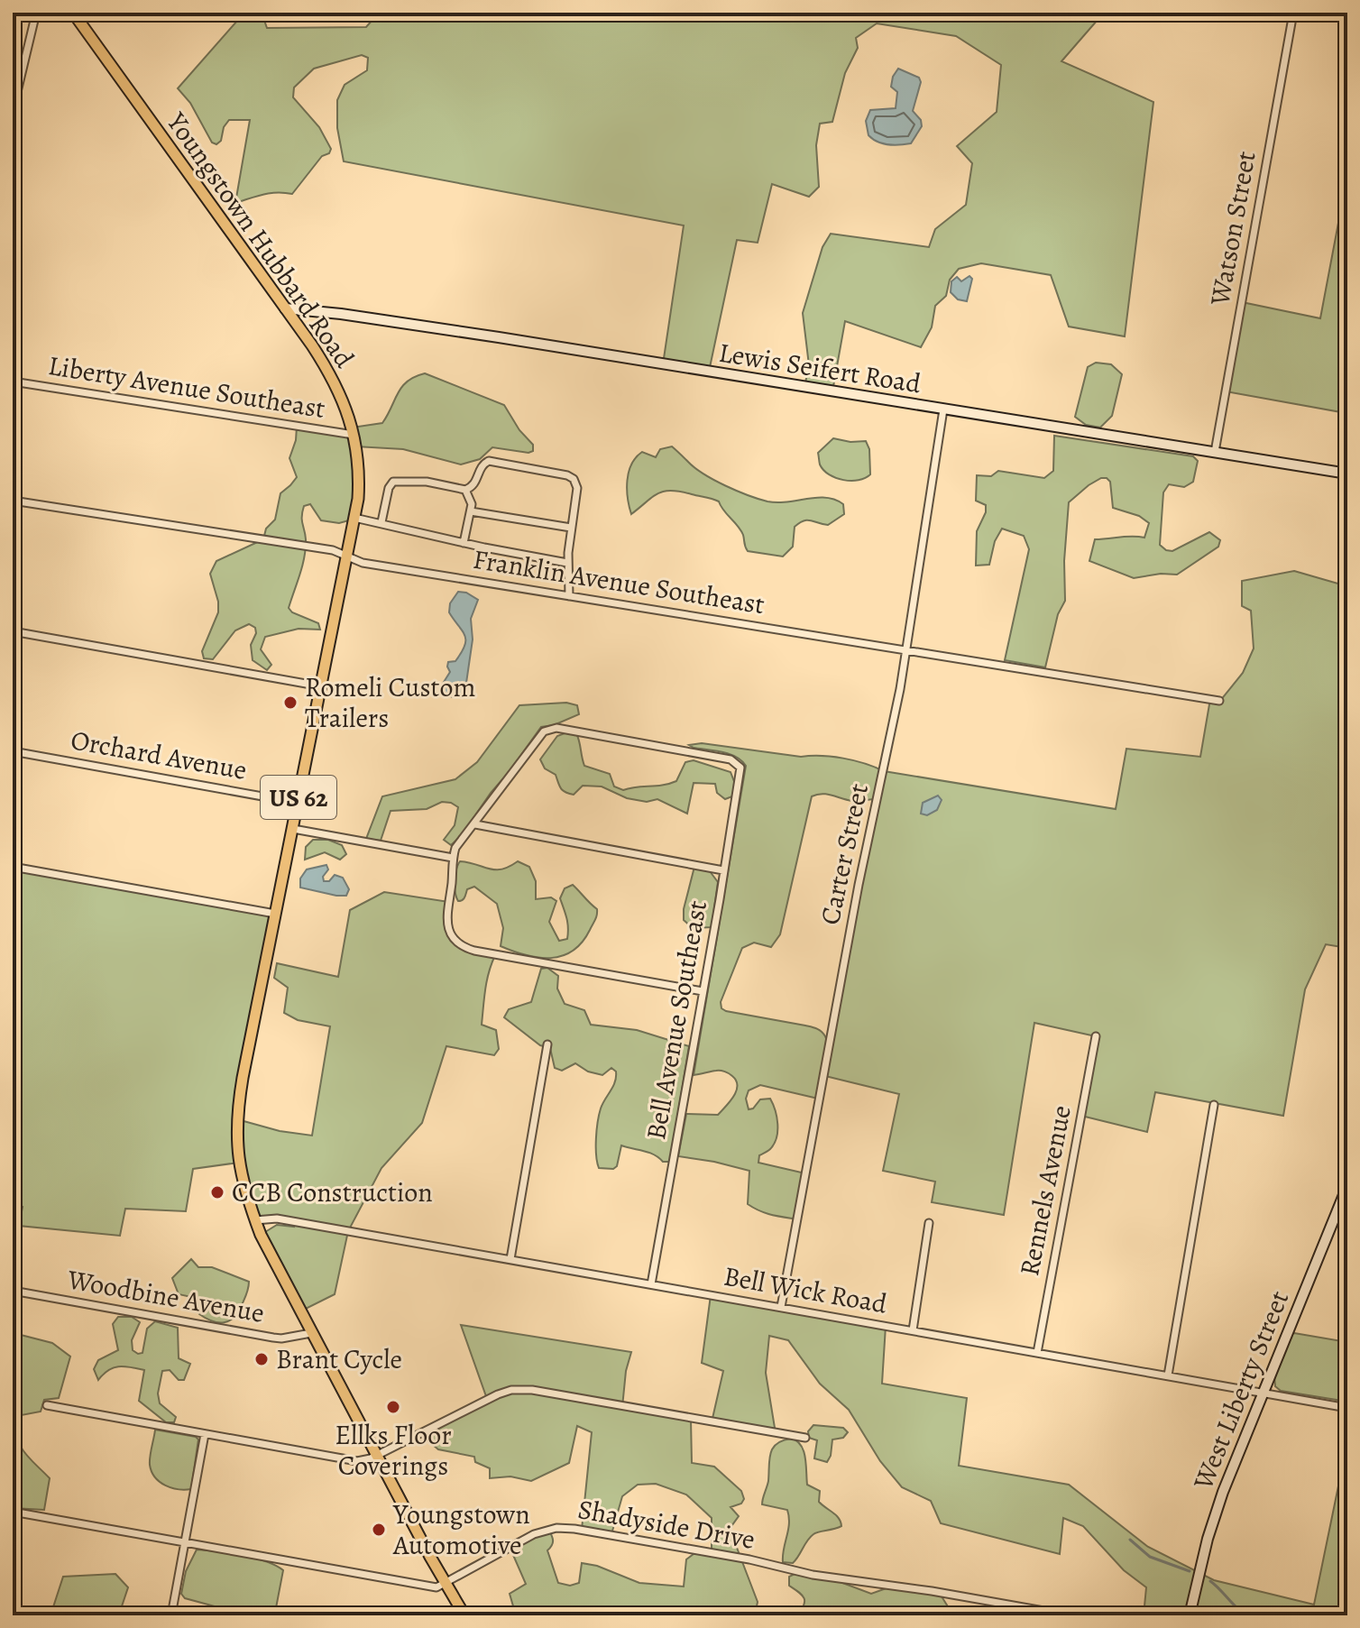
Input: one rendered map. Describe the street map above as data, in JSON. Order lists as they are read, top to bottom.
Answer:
{
  "streets": {
    "main road": ["Youngstown Hubbard Road", "US 62"],
    "street": [
      "Watson Street",
      "Lewis Seifert Road",
      "Liberty Avenue Southeast",
      "Franklin Avenue Southeast",
      "Orchard Avenue",
      "Carter Street",
      "Bell Avenue Southeast",
      "Rennels Avenue",
      "Bell Wick Road",
      "Woodbine Avenue",
      "West Liberty Street",
      "Shadyside Drive"
    ]
  },
  "crossings": [
    ["Watson Street", "Lewis Seifert Road"],
    ["Youngstown Hubbard Road", "Lewis Seifert Road"],
    ["Youngstown Hubbard Road", "Liberty Avenue Southeast"],
    ["Youngstown Hubbard Road", "Franklin Avenue Southeast"],
    ["Youngstown Hubbard Road", "Orchard Avenue"],
    ["Youngstown Hubbard Road", "Bell Wick Road"],
    ["Youngstown Hubbard Road", "Woodbine Avenue"],
    ["Youngstown Hubbard Road", "Shadyside Drive"],
    ["Lewis Seifert Road", "Carter Street"],
    ["Franklin Avenue Southeast", "Carter Street"],
    ["Carter Street", "Bell Wick Road"],
    ["Bell Avenue Southeast", "Bell Wick Road"],
    ["Rennels Avenue", "Bell Wick Road"],
    ["Bell Wick Road", "West Liberty Street"]
  ],
  "places": [
    "Romeli Custom Trailers",
    "CCB Construction",
    "Brant Cycle",
    "Ellks Floor Coverings",
    "Youngstown Automotive"
  ]
}
